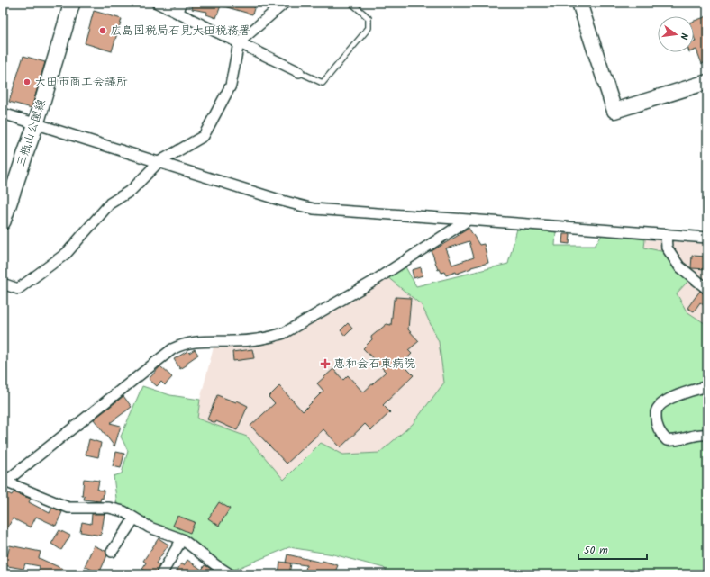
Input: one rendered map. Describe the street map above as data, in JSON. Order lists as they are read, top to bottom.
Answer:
{
  "streets": {
    "main road": ["三瓶山公園線"]
  },
  "places": {
    "other": ["広島国税局石見大田税務署", "大田市商工会議所"],
    "health": ["恵和会石東病院"]
  },
  "scale_bar": "50 m",
  "north": "right"
}
